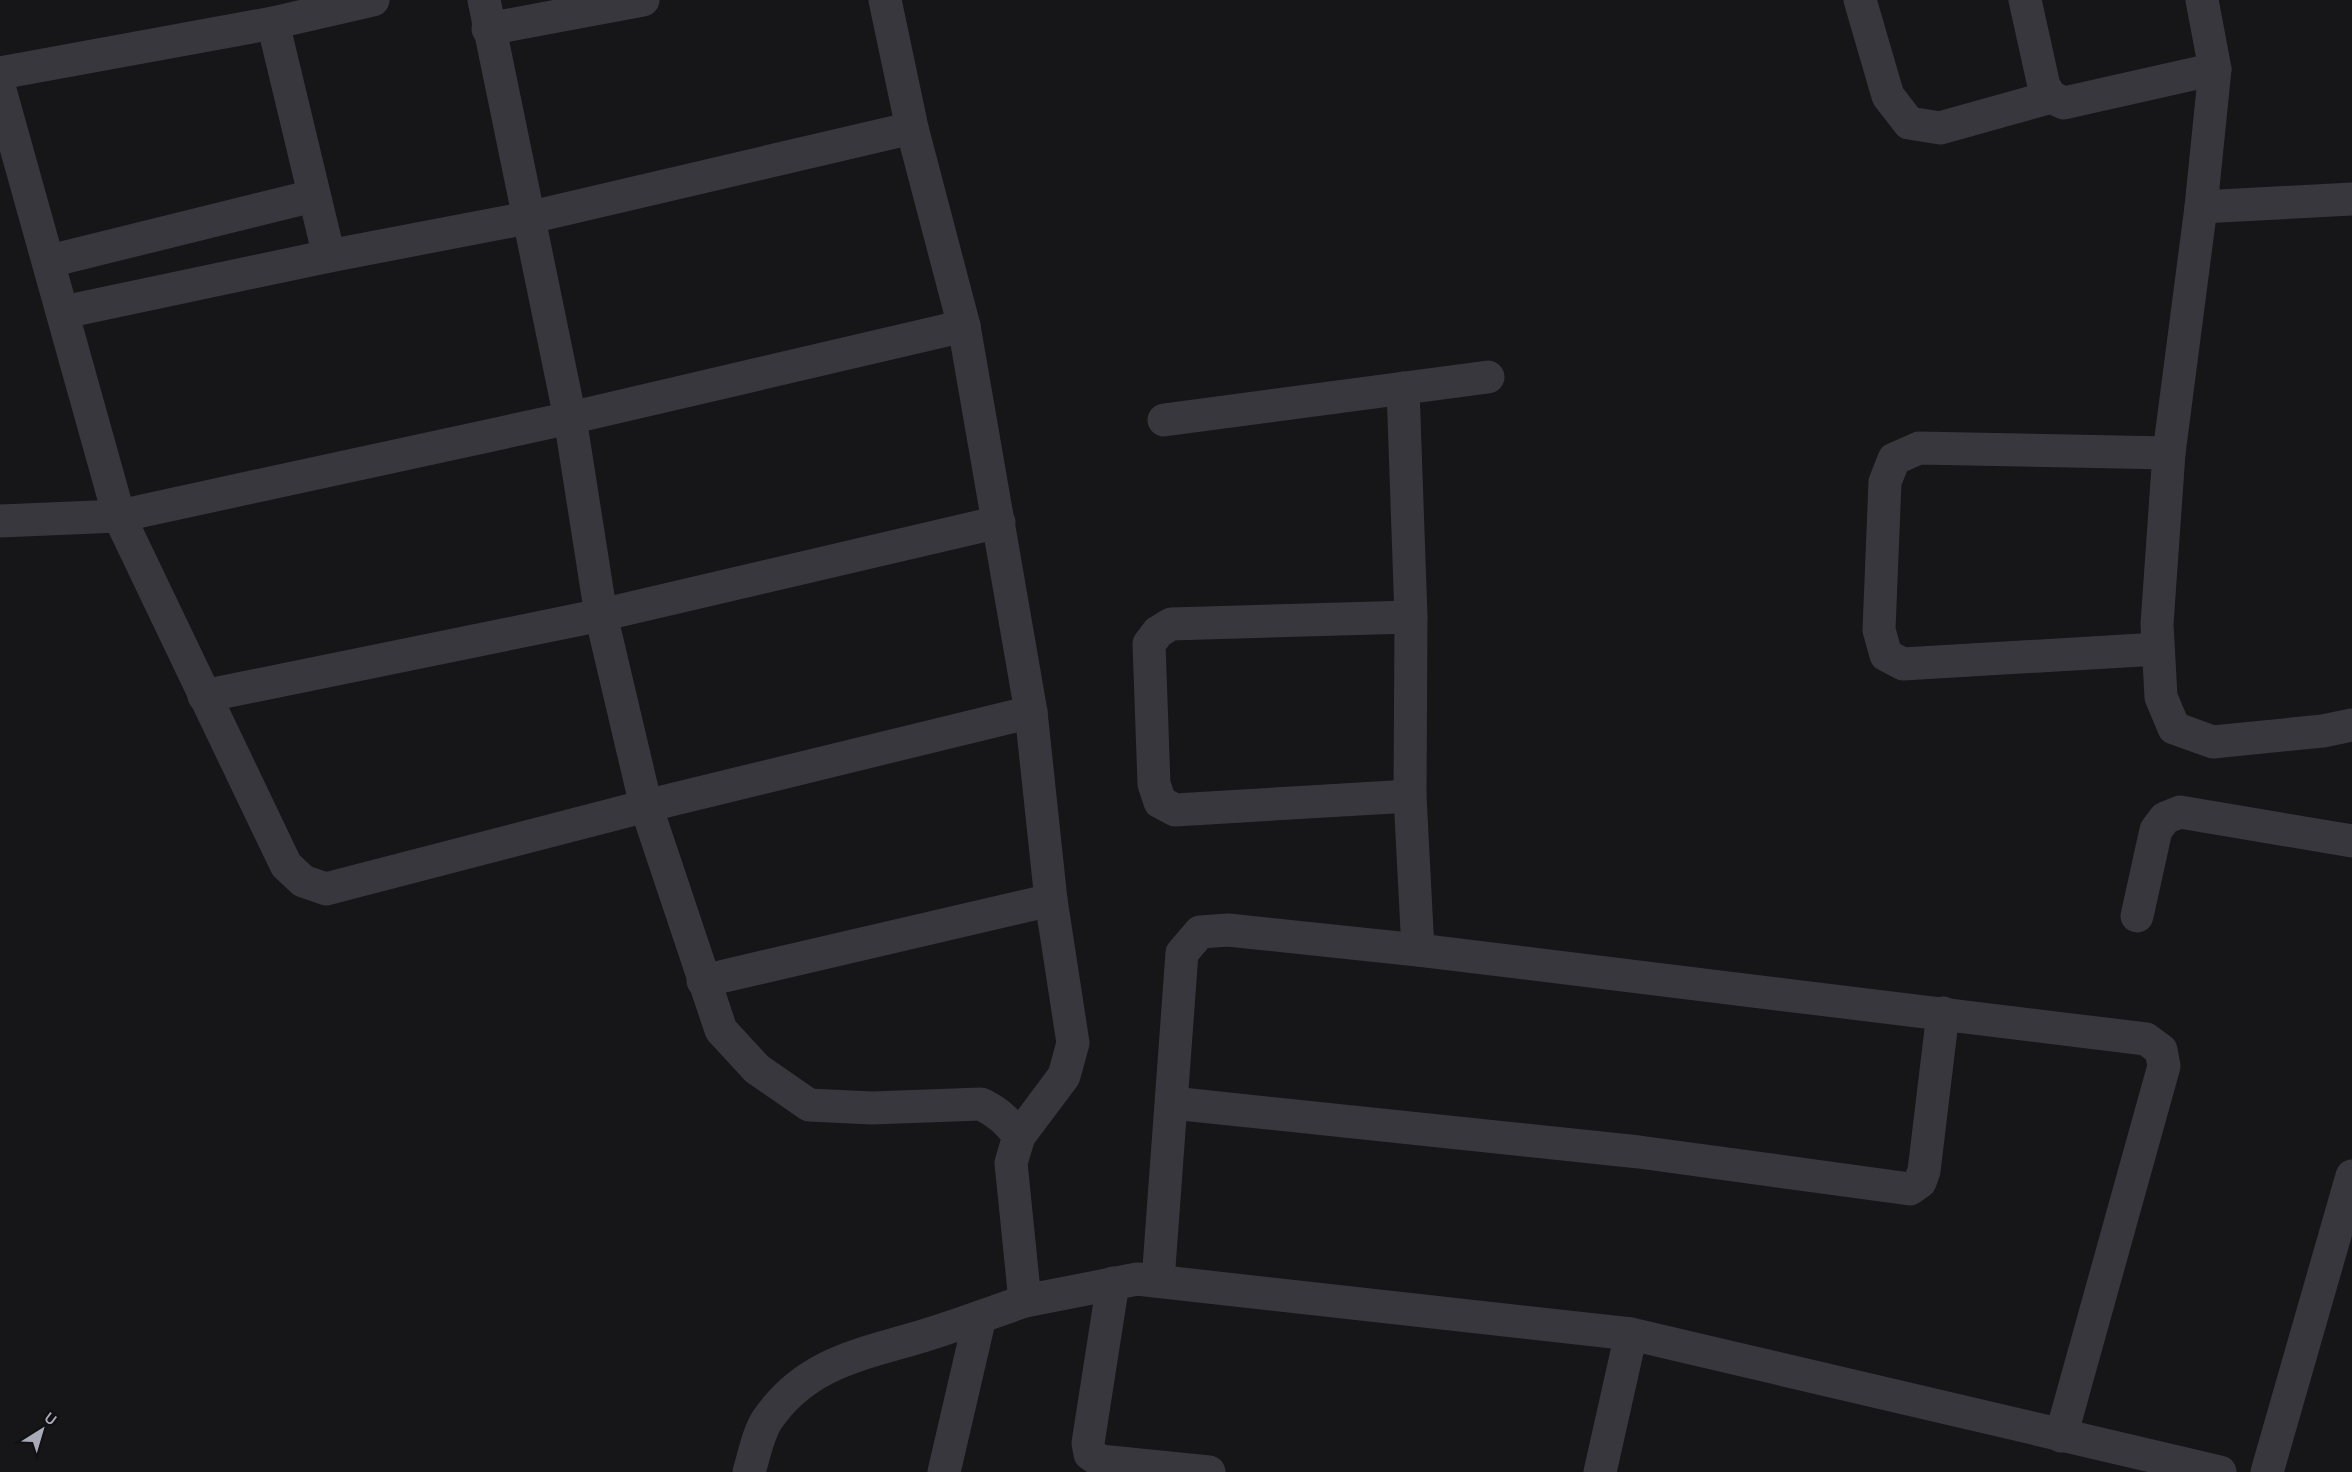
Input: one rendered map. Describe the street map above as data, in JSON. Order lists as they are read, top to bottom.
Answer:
{
  "north": "top right"
}
